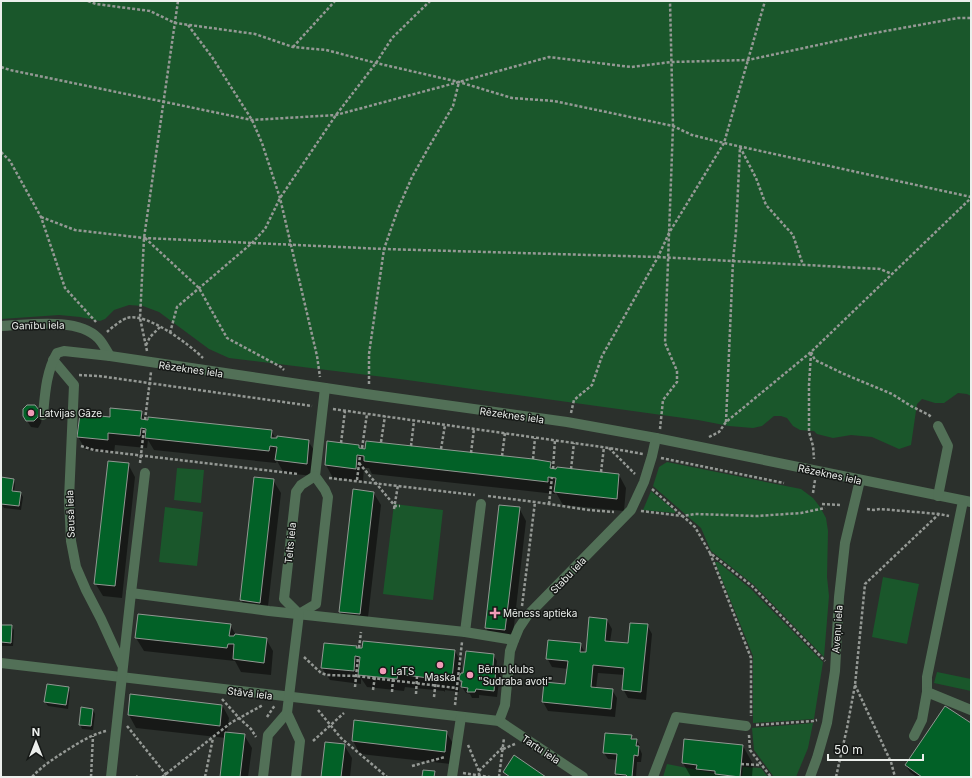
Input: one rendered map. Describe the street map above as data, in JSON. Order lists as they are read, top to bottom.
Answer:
{
  "streets": {
    "street": [
      "Ganību iela",
      "Rēzeknes iela",
      "Sausā iela",
      "Telts iela",
      "Stabu iela",
      "Aveņu iela",
      "Stāvā iela",
      "Tartu iela"
    ]
  },
  "crossings": [
    ["Ganību iela", "Rēzeknes iela"],
    ["Rēzeknes iela", "Sausā iela"],
    ["Rēzeknes iela", "Stabu iela"],
    ["Rēzeknes iela", "Aveņu iela"],
    ["Stabu iela", "Stāvā iela"],
    ["Stabu iela", "Tartu iela"],
    ["Stāvā iela", "Tartu iela"]
  ],
  "places": {
    "other": [
      "Latvijas Gāze",
      "Maska",
      "LaTS",
      "Bērnu klubs \"Sudraba avoti\""
    ],
    "health": ["Mēness aptieka"]
  },
  "scale_bar": "50 m",
  "north": "top"
}
